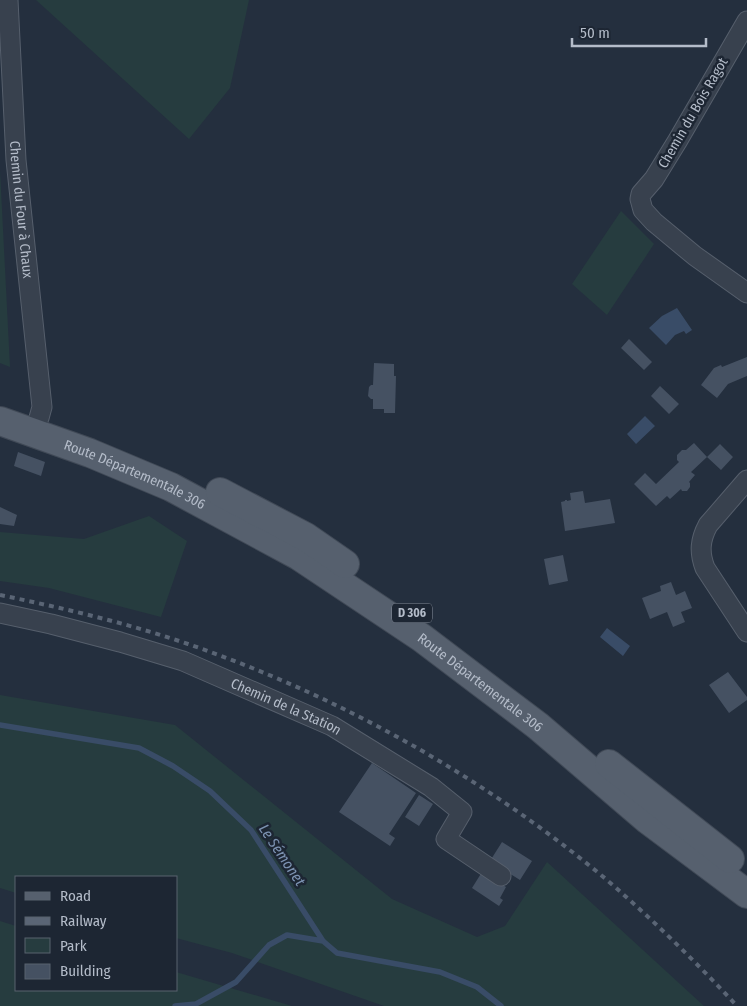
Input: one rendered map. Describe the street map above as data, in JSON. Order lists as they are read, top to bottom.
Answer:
{
  "streets": {
    "main road": ["Route Départementale 306", "D 306"],
    "street": ["Chemin du Bois Ragot", "Chemin du Four à Chaux", "Chemin de la Station"]
  },
  "crossings": [
    ["Chemin du Four à Chaux", "Route Départementale 306"]
  ],
  "water": ["Le Sémonet"],
  "legend": [
    "Road",
    "Railway",
    "Park",
    "Building"
  ],
  "scale_bar": "50 m"
}
